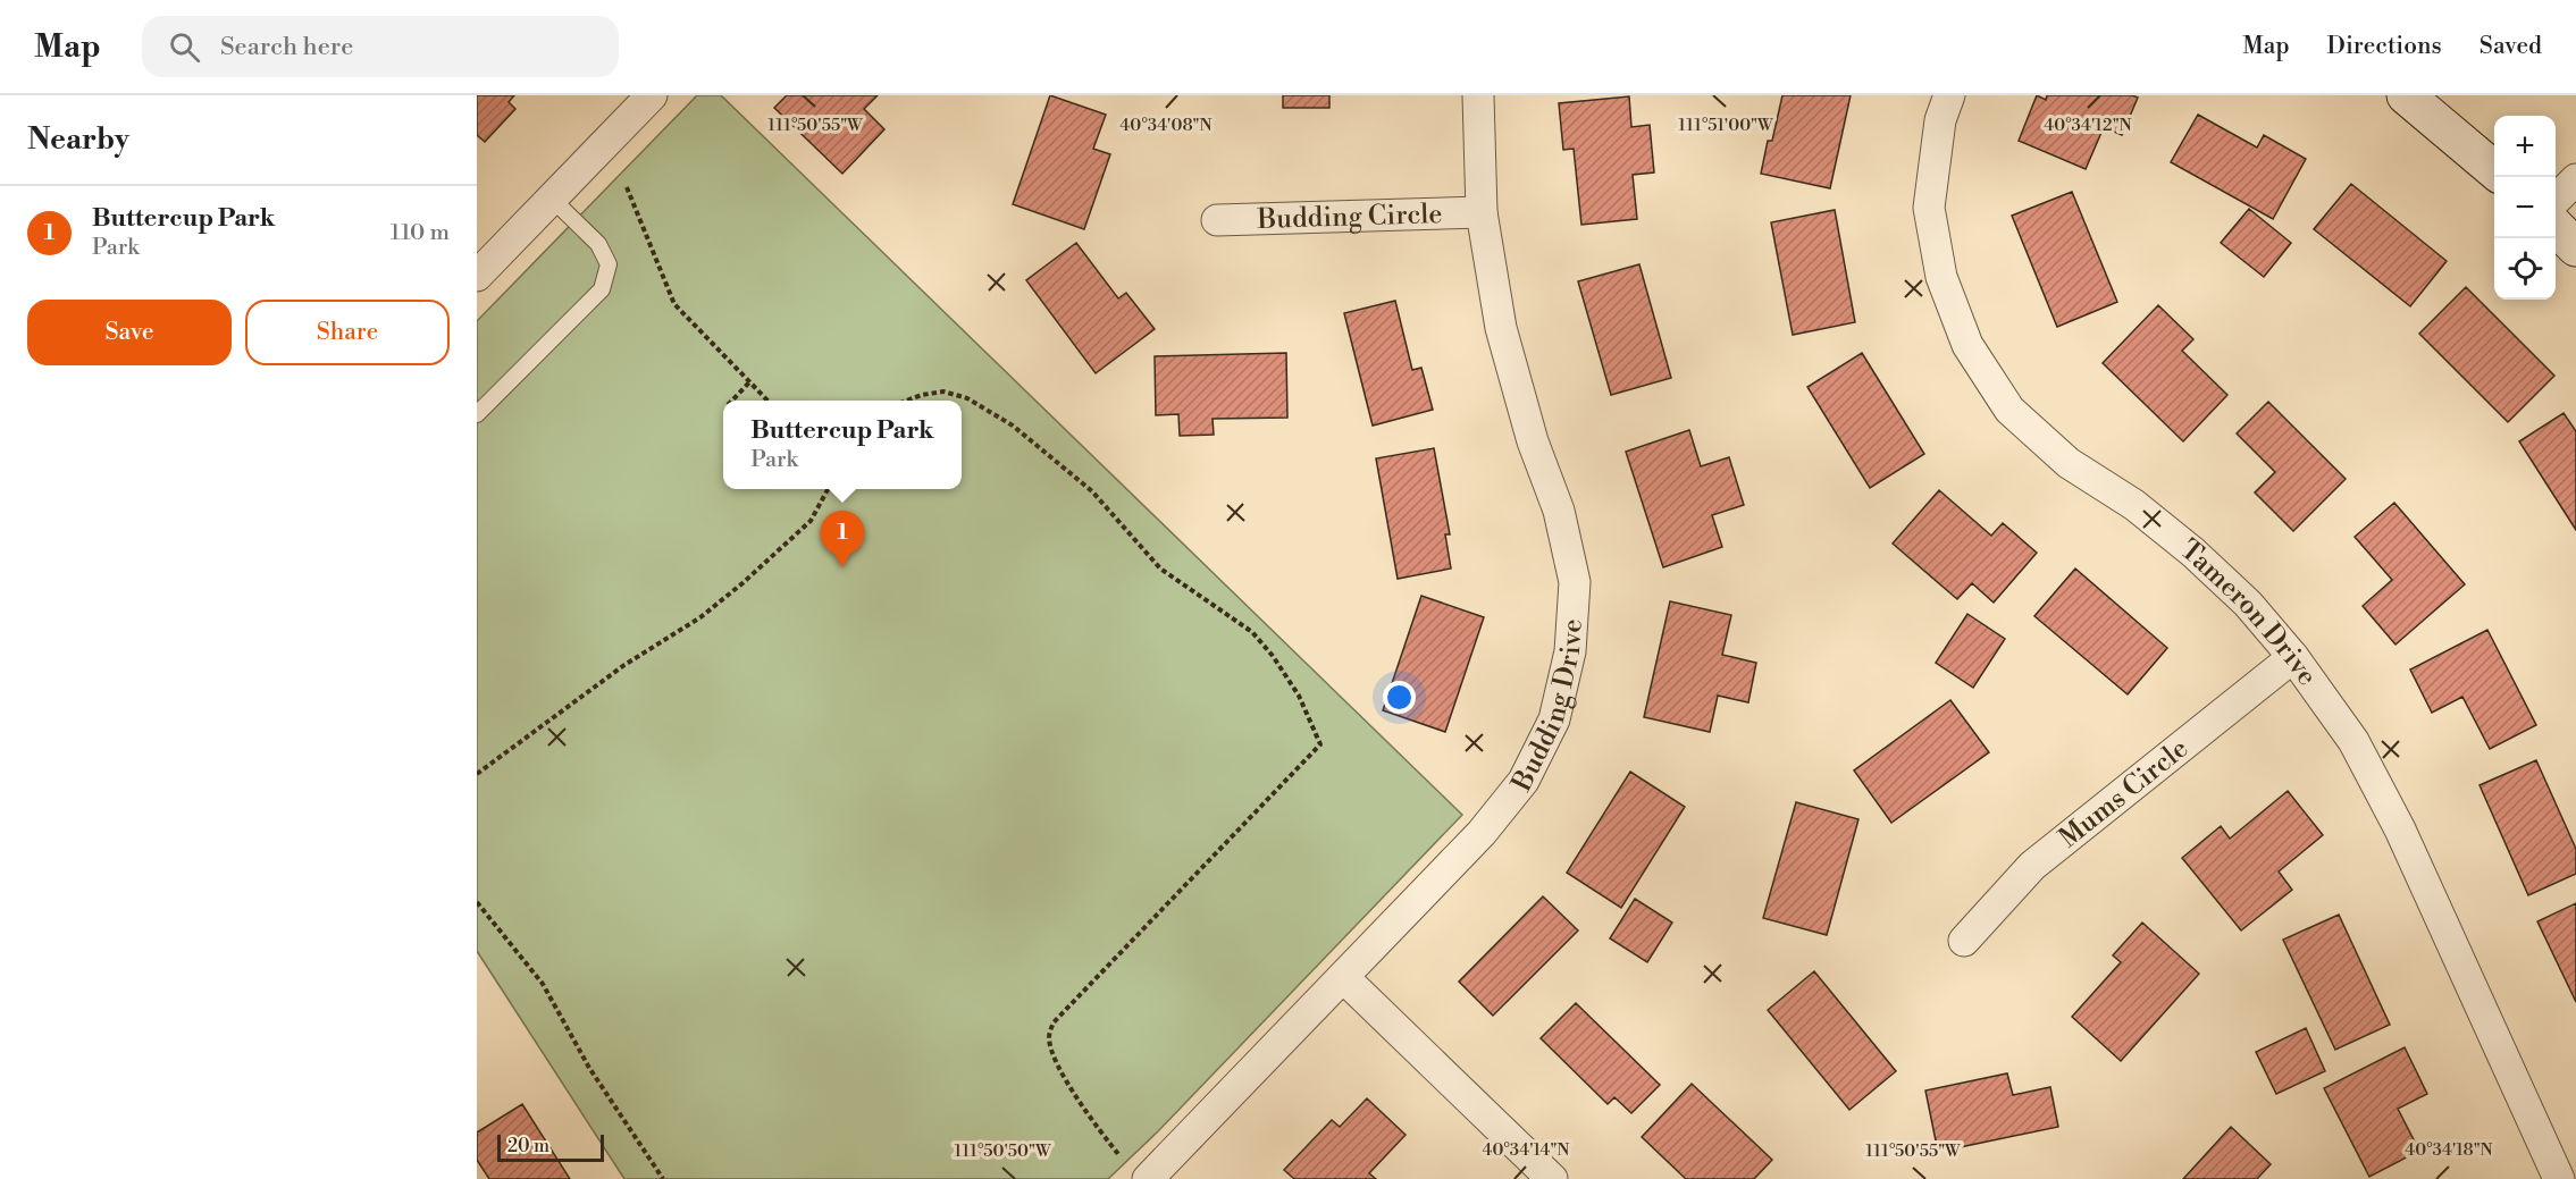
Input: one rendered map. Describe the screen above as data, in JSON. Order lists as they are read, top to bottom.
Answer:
{
  "streets": {
    "street": [
      "Budding Circle",
      "Tameron Drive",
      "Budding Drive",
      "Mums Circle"
    ]
  },
  "crossings": [
    ["Budding Circle", "Budding Drive"],
    ["Tameron Drive", "Mums Circle"]
  ],
  "scale_bar": "20 m",
  "page": {
    "header": "Map",
    "search": "Search here",
    "nav": ["Map", "Directions", "Saved"],
    "heading": "Nearby",
    "map_buttons": ["+", "−"],
    "list": [
      {
        "mark": "1",
        "name": "Buttercup Park",
        "note": "Park",
        "value": "110 m"
      }
    ],
    "buttons": ["Save", "Share"],
    "popup": ["Buttercup Park", "Park"],
    "pins": "1",
    "scale": "20 m"
  },
  "coordinates": [
    "111°50'55\"W",
    "111°51'00\"W",
    "40°34'08\"N",
    "40°34'12\"N",
    "40°34'14\"N",
    "40°34'18\"N",
    "111°50'50\"W"
  ]
}
